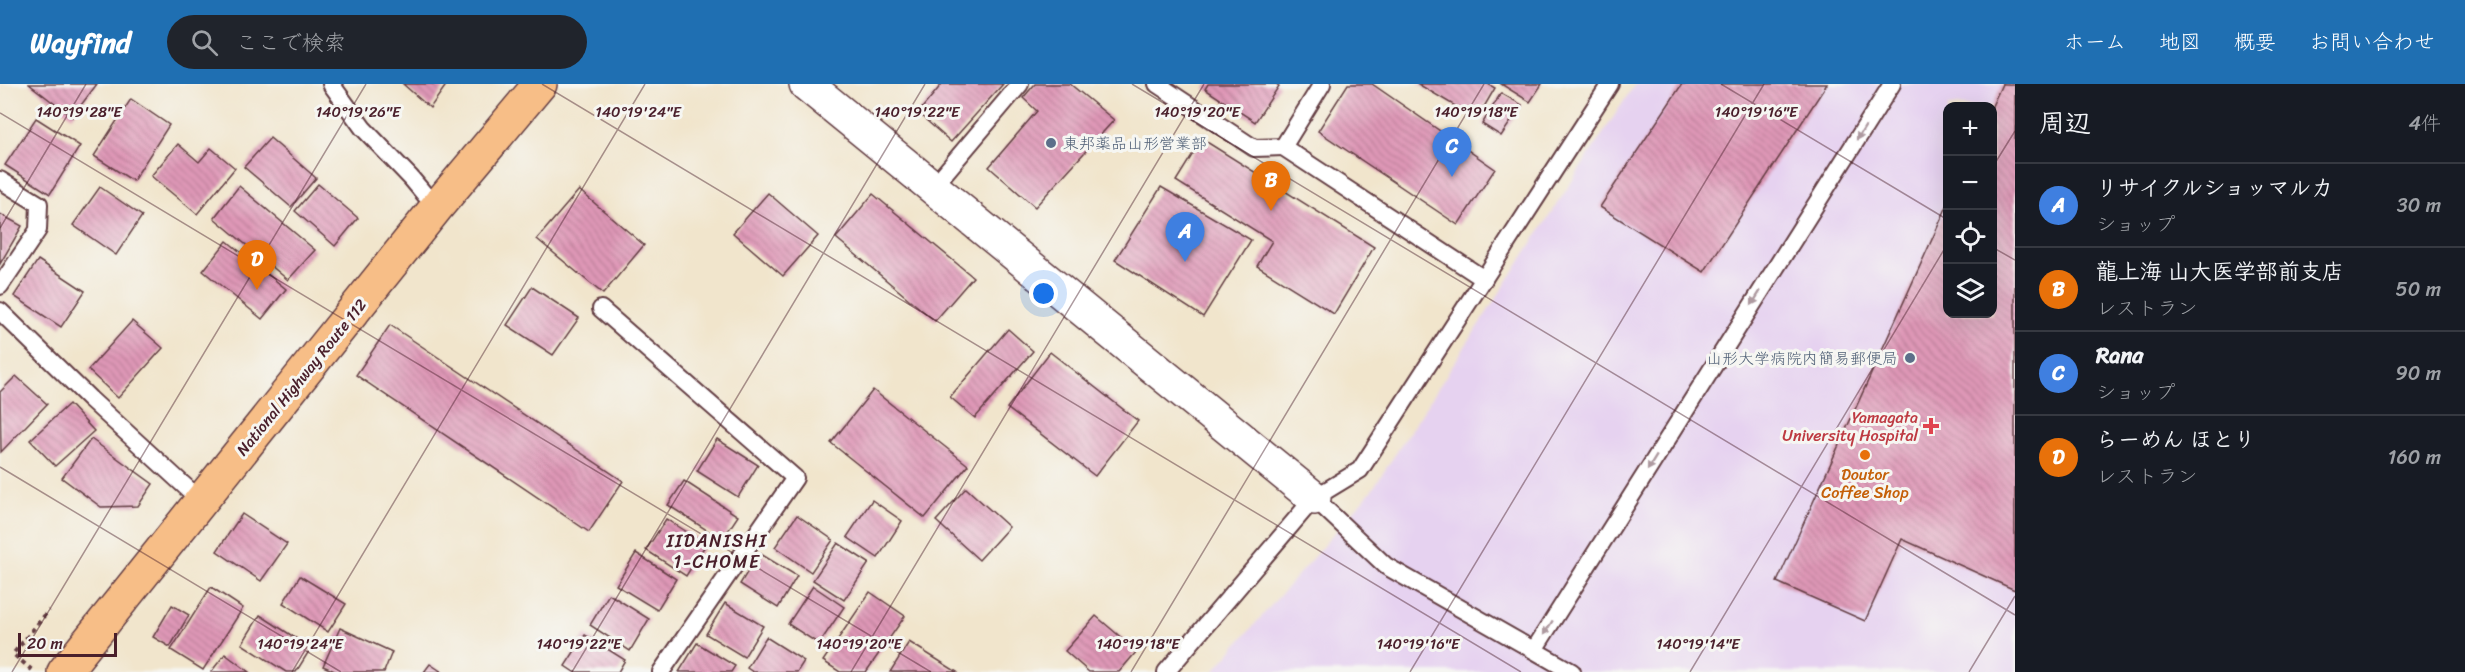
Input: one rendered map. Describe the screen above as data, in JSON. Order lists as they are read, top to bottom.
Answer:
{
  "streets": {
    "highway": ["National Highway Route 112"]
  },
  "districts": ["IIDANISHI 1-CHOME"],
  "places": {
    "other": ["東邦薬品山形営業部", "山形大学病院内簡易郵便局", "Doutor Coffee Shop"],
    "health": ["Yamagata University Hospital"]
  },
  "scale_bar": "20 m",
  "page": {
    "header": "Wayfind",
    "search": "ここで検索",
    "nav": [
      "ホーム",
      "地図",
      "概要",
      "お問い合わせ"
    ],
    "heading": ["周辺", "4件"],
    "map_buttons": ["+", "−"],
    "pins": [
      "C",
      "B",
      "A",
      "D"
    ],
    "list": [
      {
        "mark": "A",
        "name": "リサイクルショッマルカ",
        "note": "ショップ",
        "value": "30 m"
      },
      {
        "mark": "B",
        "name": "龍上海 山大医学部前支店",
        "note": "レストラン",
        "value": "50 m"
      },
      {
        "mark": "C",
        "name": "Rana",
        "note": "ショップ",
        "value": "90 m"
      },
      {
        "mark": "D",
        "name": "らーめん ほとり",
        "note": "レストラン",
        "value": "160 m"
      }
    ],
    "scale": "20 m"
  },
  "coordinates": [
    "140°19'24\"E",
    "140°19'16\"E",
    "140°19'28\"E",
    "140°19'26\"E",
    "140°19'22\"E",
    "140°19'20\"E",
    "140°19'18\"E",
    "140°19'14\"E"
  ]
}
